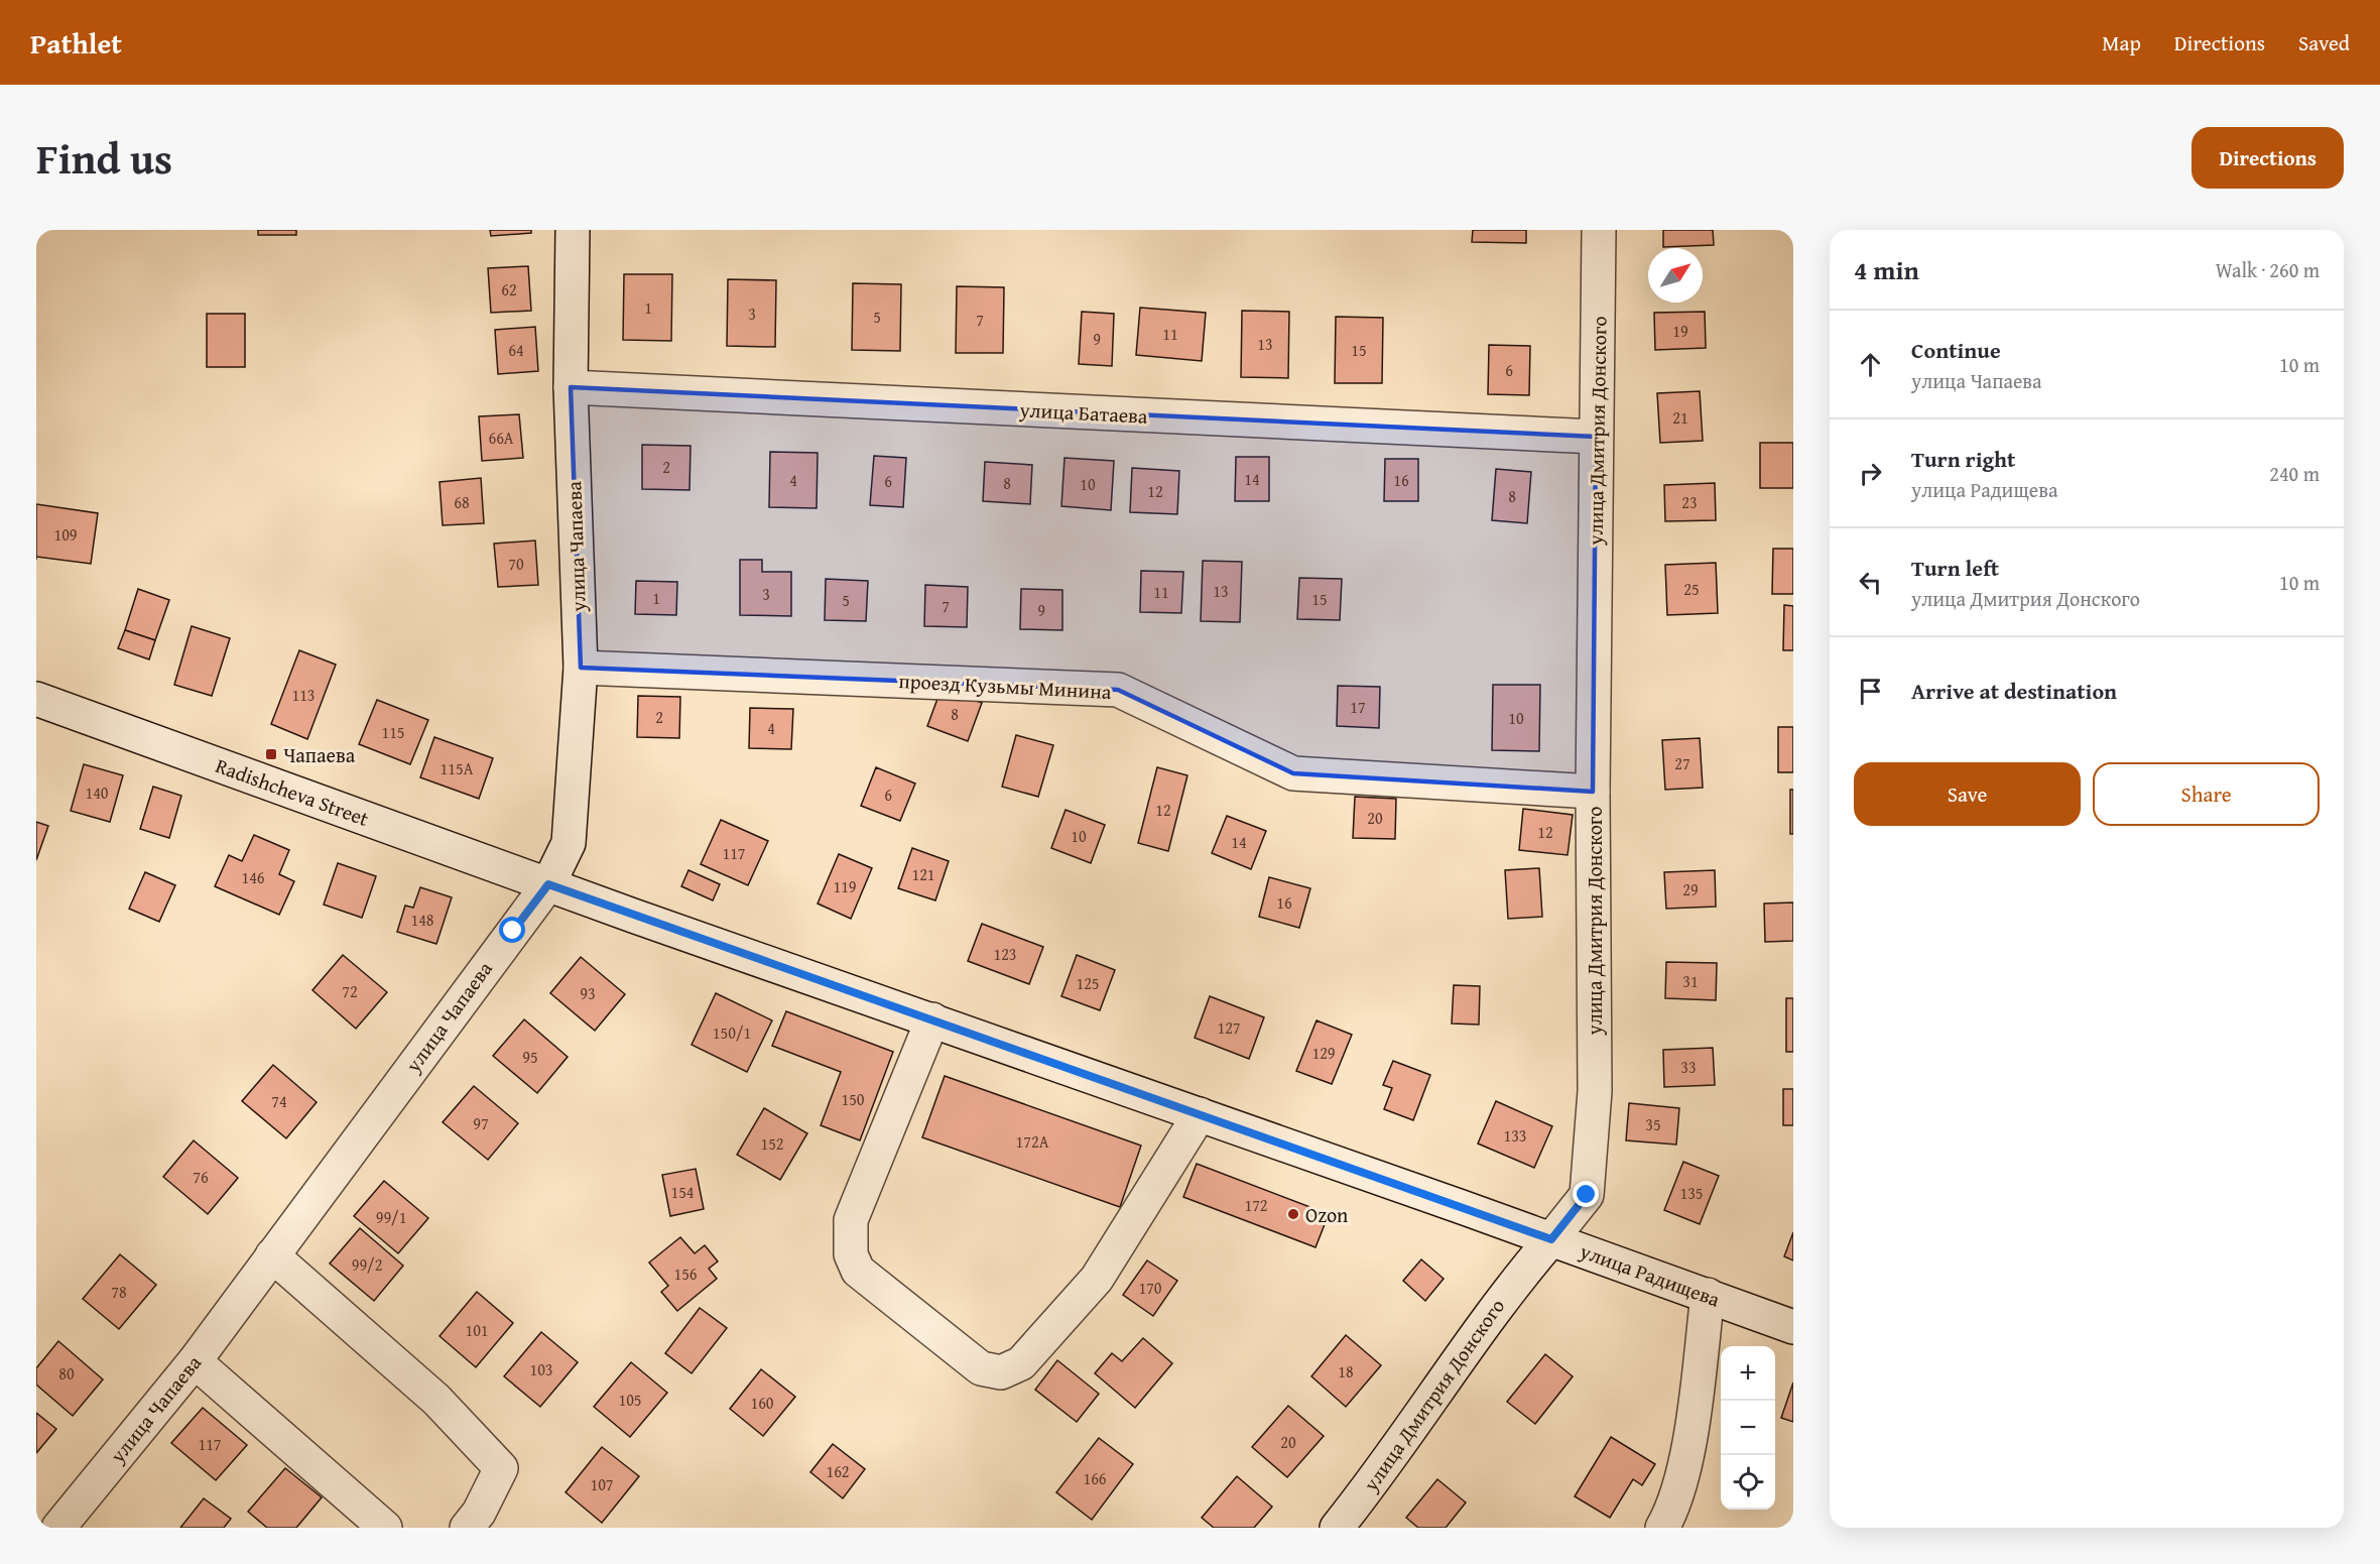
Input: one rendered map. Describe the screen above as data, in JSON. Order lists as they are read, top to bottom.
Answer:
{
  "streets": {
    "street": [
      "улица Батаева",
      "улица Дмитрия Донского",
      "улица Чапаева",
      "проезд Кузьмы Минина",
      "Radishcheva Street",
      "улица Радищева"
    ]
  },
  "crossings": [
    ["улица Батаева", "улица Дмитрия Донского"],
    ["улица Батаева", "улица Чапаева"],
    ["улица Дмитрия Донского", "проезд Кузьмы Минина"],
    ["улица Дмитрия Донского", "улица Радищева"],
    ["улица Чапаева", "проезд Кузьмы Минина"],
    ["улица Чапаева", "Radishcheva Street"],
    ["улица Чапаева", "улица Радищева"],
    ["Radishcheva Street", "улица Радищева"]
  ],
  "places": {
    "transit": ["Чапаева"],
    "other": ["Ozon"]
  },
  "house_numbers": [
    "62",
    "1",
    "3",
    "5",
    "7",
    "19",
    "11",
    "9",
    "13",
    "64",
    "15",
    "6",
    "21",
    "66А",
    "2",
    "14",
    "4",
    "16",
    "6",
    "8",
    "10",
    "12",
    "8",
    "68",
    "23",
    "109",
    "70",
    "25",
    "13",
    "11",
    "3",
    "1",
    "15",
    "5",
    "7",
    "9",
    "113",
    "17",
    "8",
    "2",
    "10",
    "4",
    "115",
    "27",
    "115А",
    "140",
    "6",
    "12",
    "20",
    "12",
    "10",
    "14",
    "117",
    "121",
    "146",
    "119",
    "29",
    "16",
    "148",
    "123",
    "31",
    "125",
    "72",
    "93",
    "127",
    "150/1",
    "129",
    "95",
    "33",
    "150",
    "74",
    "97",
    "35",
    "133",
    "172А",
    "152",
    "76",
    "154",
    "135",
    "172",
    "99/1",
    "99/2",
    "156",
    "170",
    "78",
    "101",
    "103",
    "18",
    "80",
    "105",
    "160",
    "20",
    "117",
    "162",
    "166",
    "107"
  ],
  "north": "top right",
  "page": {
    "header": "Pathlet",
    "nav": ["Map", "Directions", "Saved"],
    "title": "Find us",
    "buttons": [
      "Directions",
      ["Save", "Share"]
    ],
    "heading": ["4 min", "Walk · 260 m"],
    "list": [
      ["Continue", "улица Чапаева", "10 m"],
      ["Turn right", "улица Радищева", "240 m"],
      ["Turn left", "улица Дмитрия Донского", "10 m"],
      "Arrive at destination"
    ],
    "map_buttons": ["+", "−"]
  }
}
